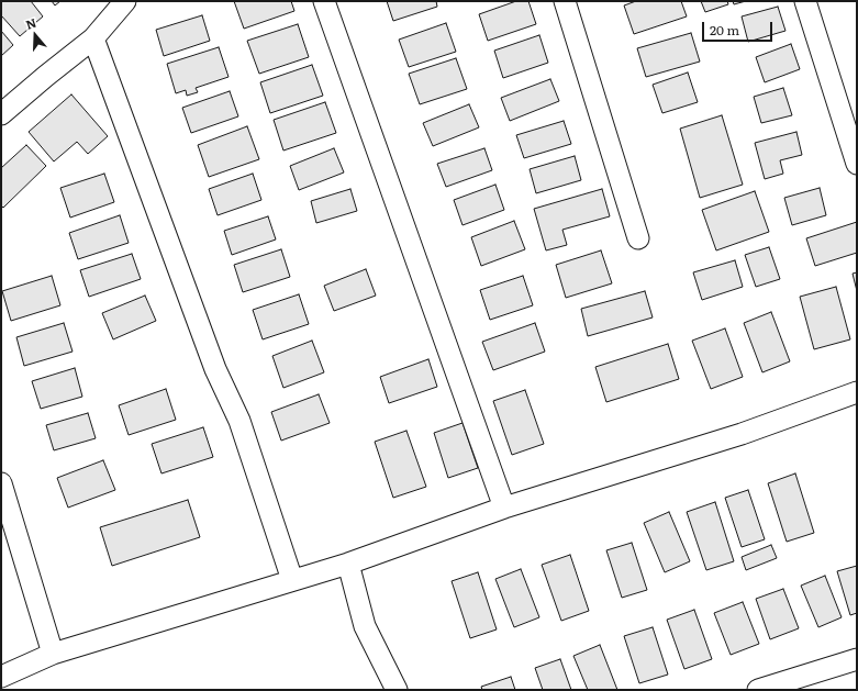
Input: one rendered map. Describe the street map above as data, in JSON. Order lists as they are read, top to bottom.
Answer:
{
  "scale_bar": "20 m",
  "north": "top"
}
